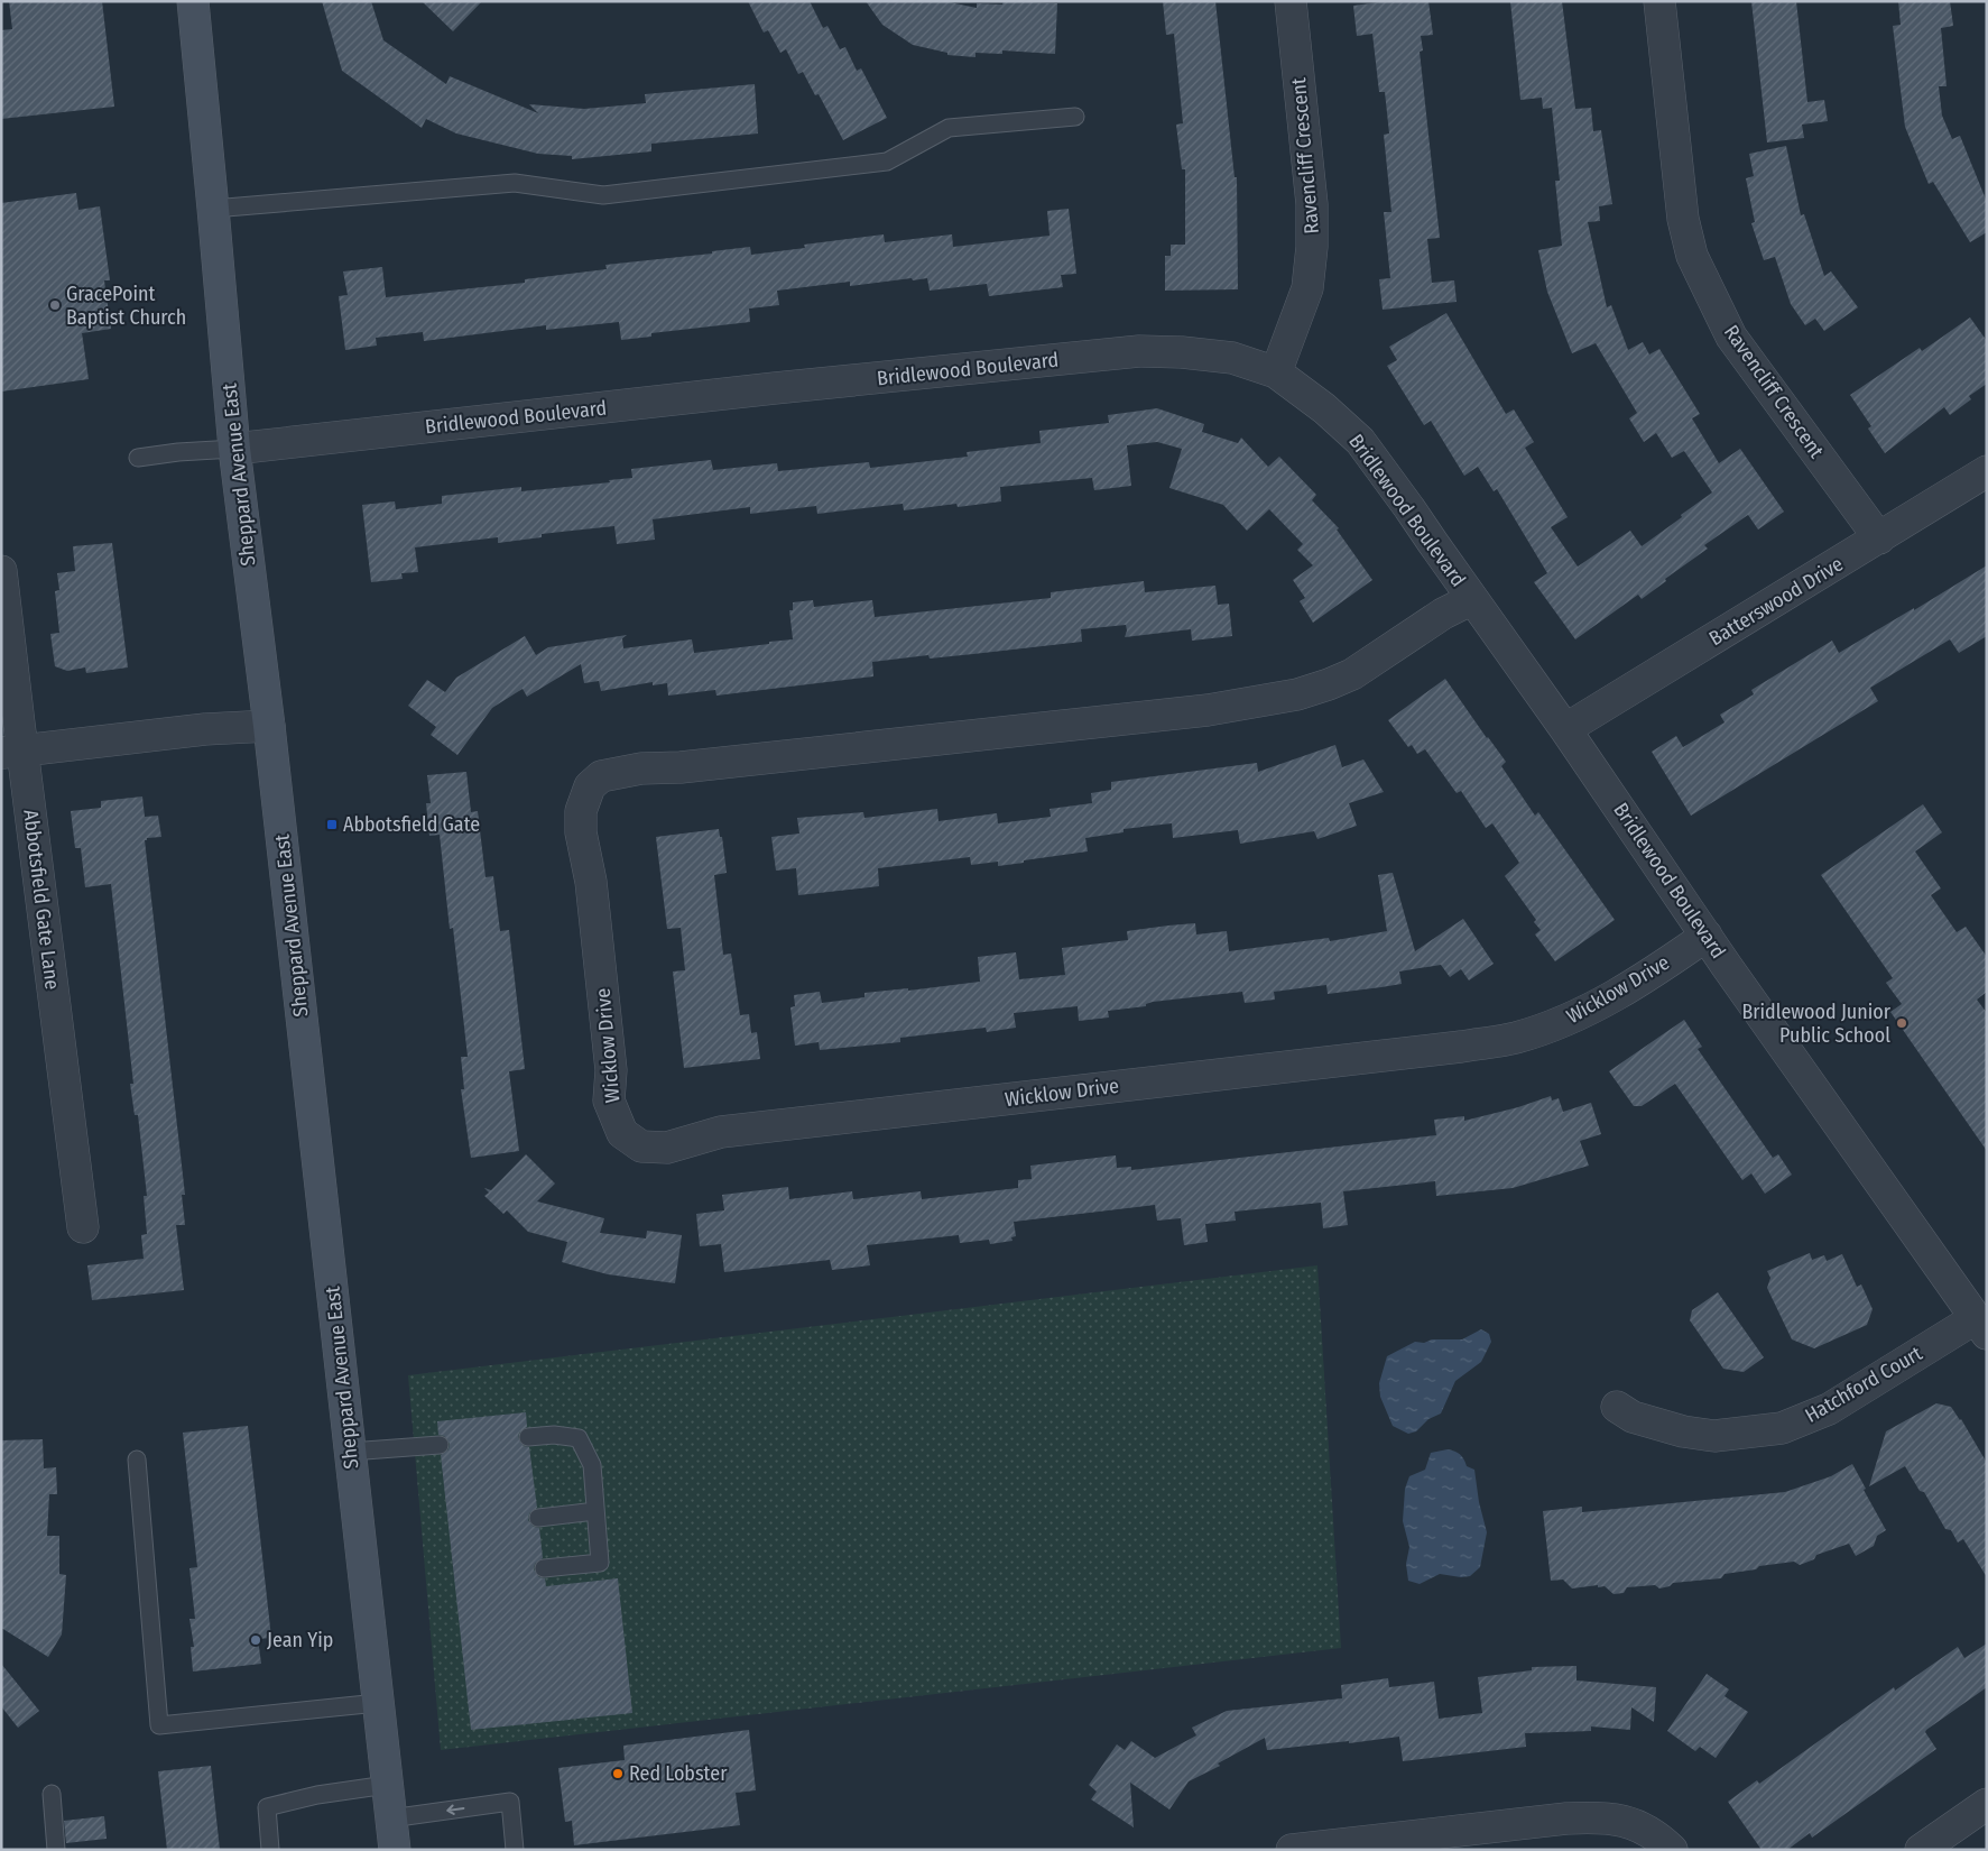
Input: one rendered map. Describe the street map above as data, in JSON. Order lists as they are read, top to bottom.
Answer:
{
  "streets": {
    "main road": ["Sheppard Avenue East"],
    "street": [
      "Ravencliff Crescent",
      "Bridlewood Boulevard",
      "Batterswood Drive",
      "Abbotsfield Gate Lane",
      "Wicklow Drive",
      "Hatchford Court"
    ]
  },
  "crossings": [
    ["Ravencliff Crescent", "Bridlewood Boulevard"],
    ["Ravencliff Crescent", "Batterswood Drive"],
    ["Bridlewood Boulevard", "Sheppard Avenue East"],
    ["Bridlewood Boulevard", "Batterswood Drive"],
    ["Bridlewood Boulevard", "Wicklow Drive"],
    ["Bridlewood Boulevard", "Hatchford Court"]
  ],
  "places": {
    "other": [
      "GracePoint Baptist Church",
      "Bridlewood Junior Public School",
      "Jean Yip",
      "Red Lobster"
    ],
    "transit": ["Abbotsfield Gate"]
  }
}
